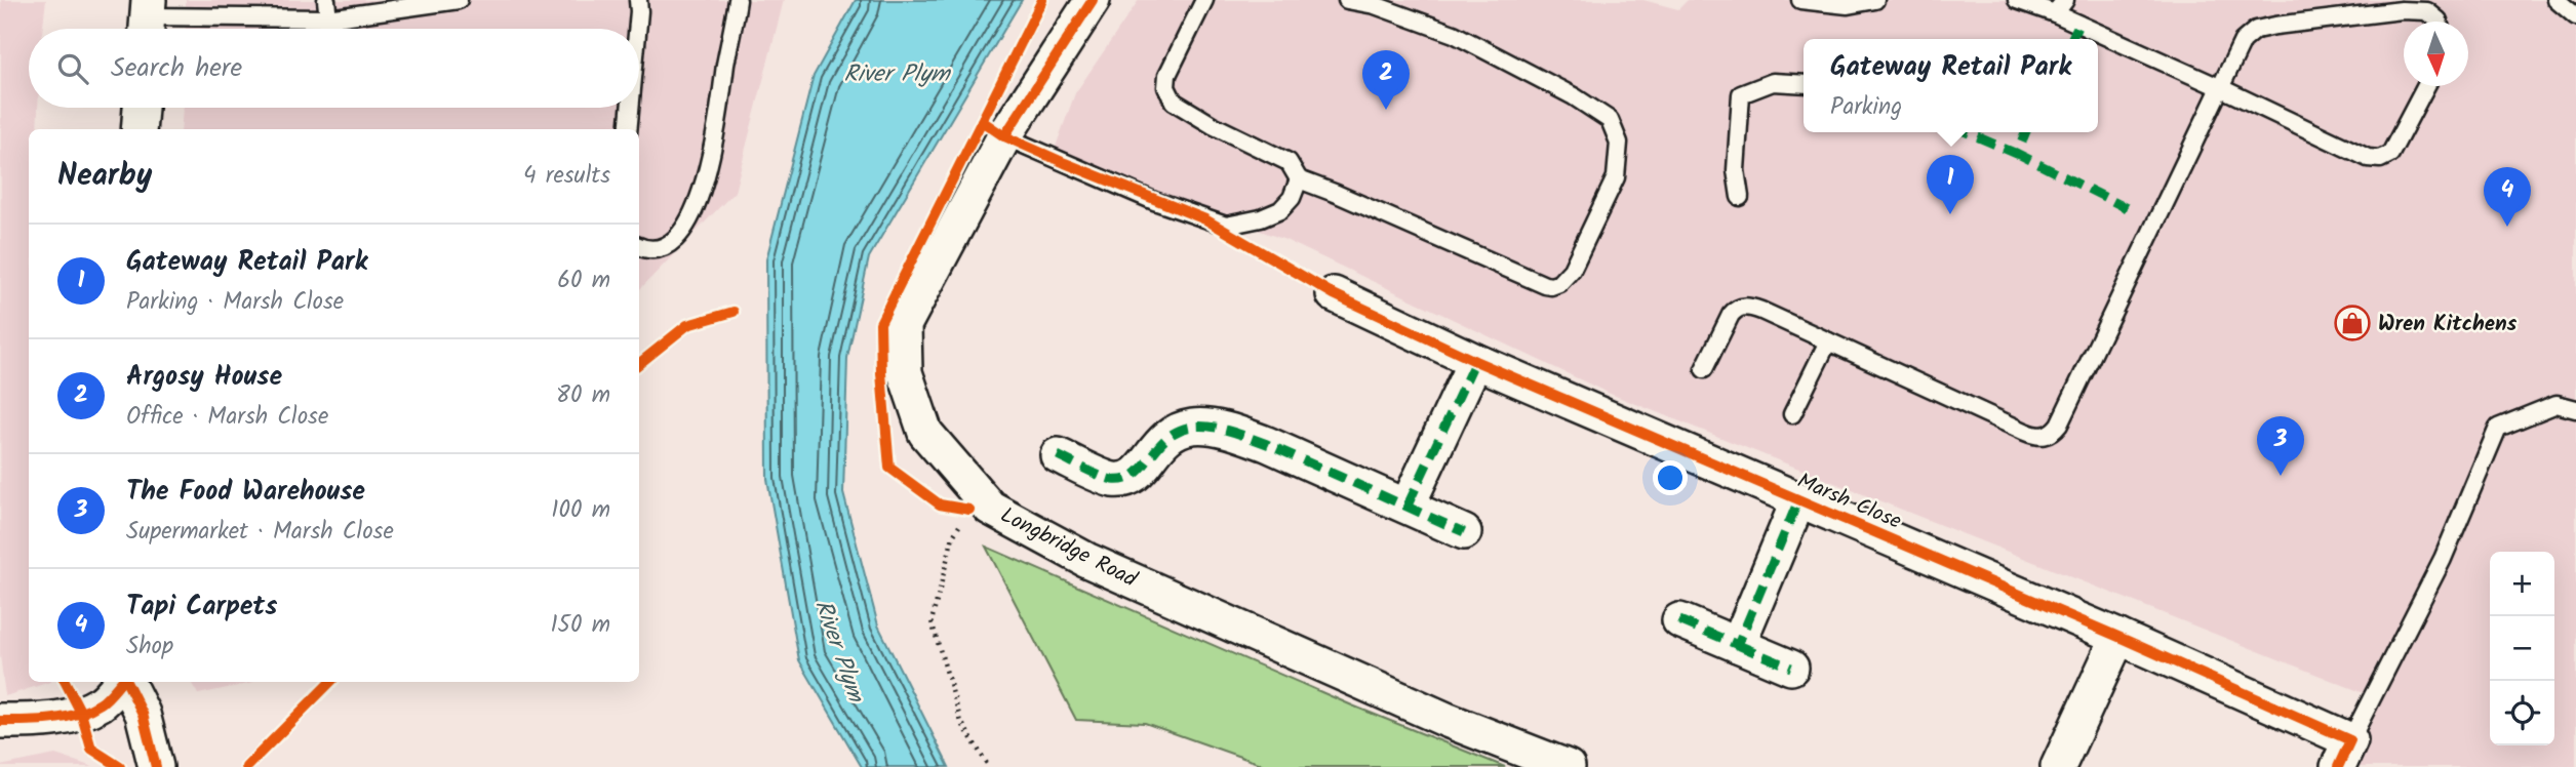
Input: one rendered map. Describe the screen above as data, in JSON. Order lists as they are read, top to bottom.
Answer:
{
  "streets": {
    "street": ["Marsh Close", "Longbridge Road"]
  },
  "water": ["River Plym"],
  "places": {
    "shop": ["Wren Kitchens"]
  },
  "north": "bottom",
  "page": {
    "search": "Search here",
    "popup": ["Gateway Retail Park", "Parking"],
    "pins": [
      "2",
      "1",
      "4",
      "3"
    ],
    "heading": ["Nearby", "4 results"],
    "list": [
      {
        "mark": "1",
        "name": "Gateway Retail Park",
        "note": "Parking · Marsh Close",
        "value": "60 m"
      },
      {
        "mark": "2",
        "name": "Argosy House",
        "note": "Office · Marsh Close",
        "value": "80 m"
      },
      {
        "mark": "3",
        "name": "The Food Warehouse",
        "note": "Supermarket · Marsh Close",
        "value": "100 m"
      },
      {
        "mark": "4",
        "name": "Tapi Carpets",
        "note": "Shop",
        "value": "150 m"
      }
    ],
    "map_buttons": ["+", "−"]
  }
}
